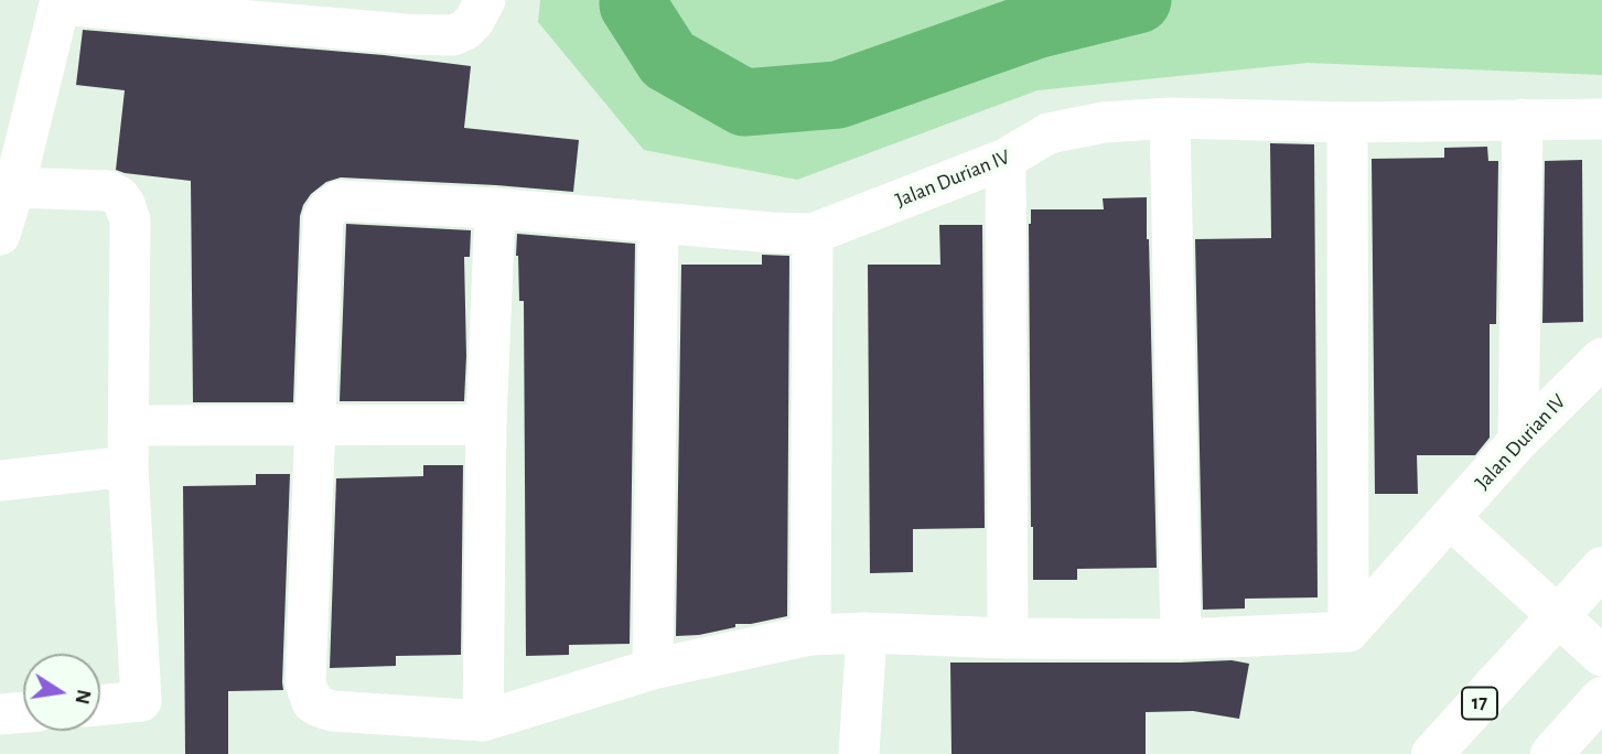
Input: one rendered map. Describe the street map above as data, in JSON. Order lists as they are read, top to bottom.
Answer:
{
  "streets": {
    "highway": ["17"],
    "street": ["Jalan Durian IV"]
  },
  "north": "right"
}
